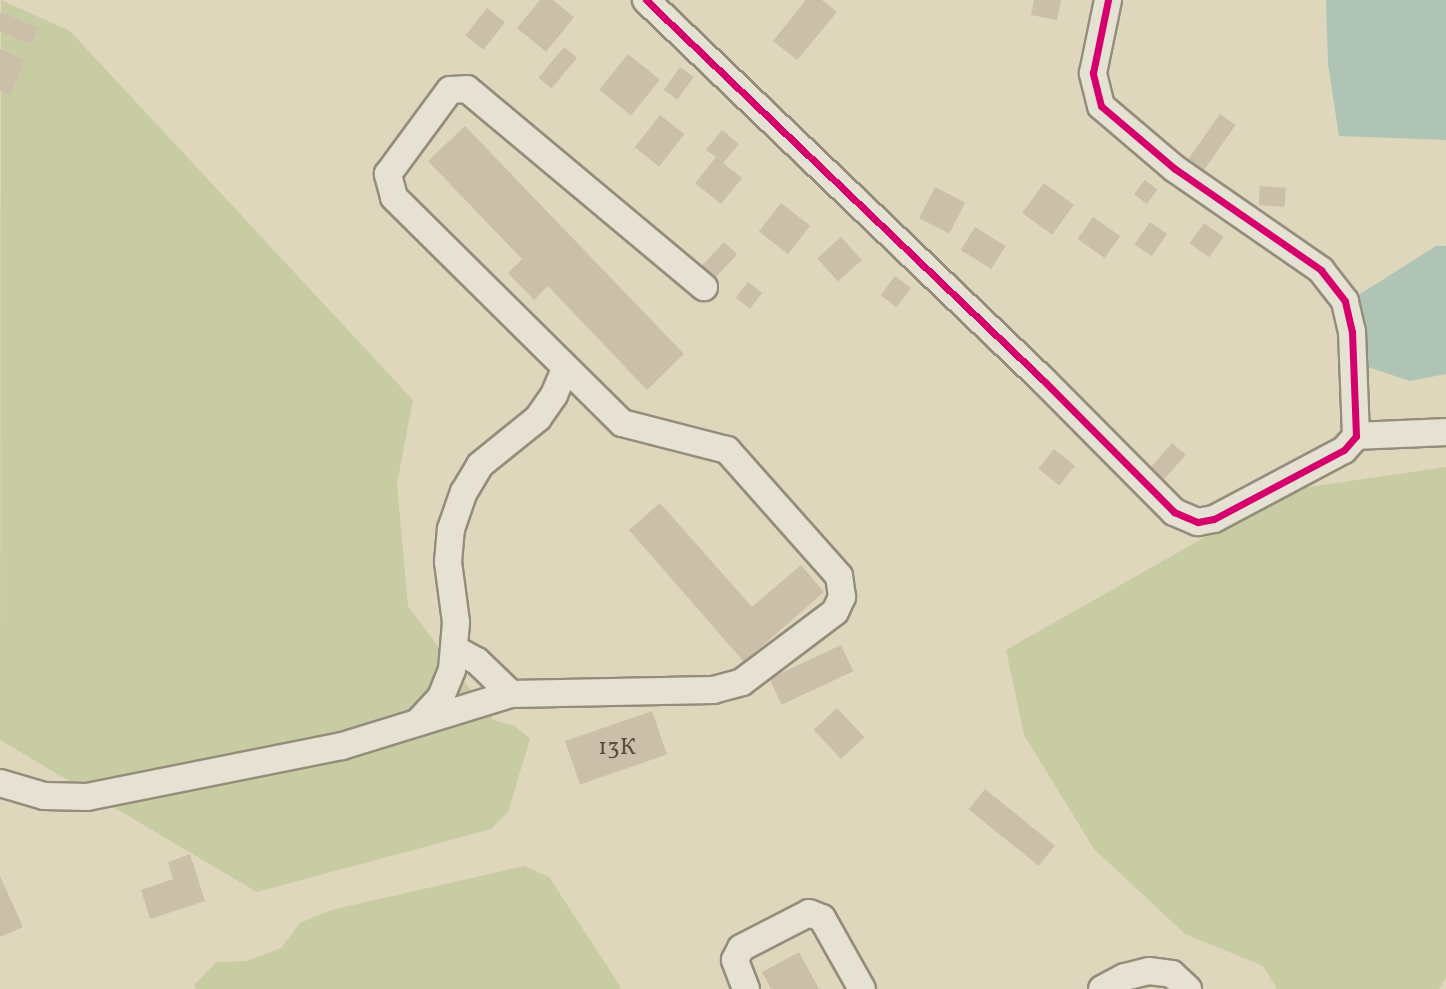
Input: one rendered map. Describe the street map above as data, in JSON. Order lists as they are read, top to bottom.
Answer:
{
  "house_numbers": ["13К"]
}
